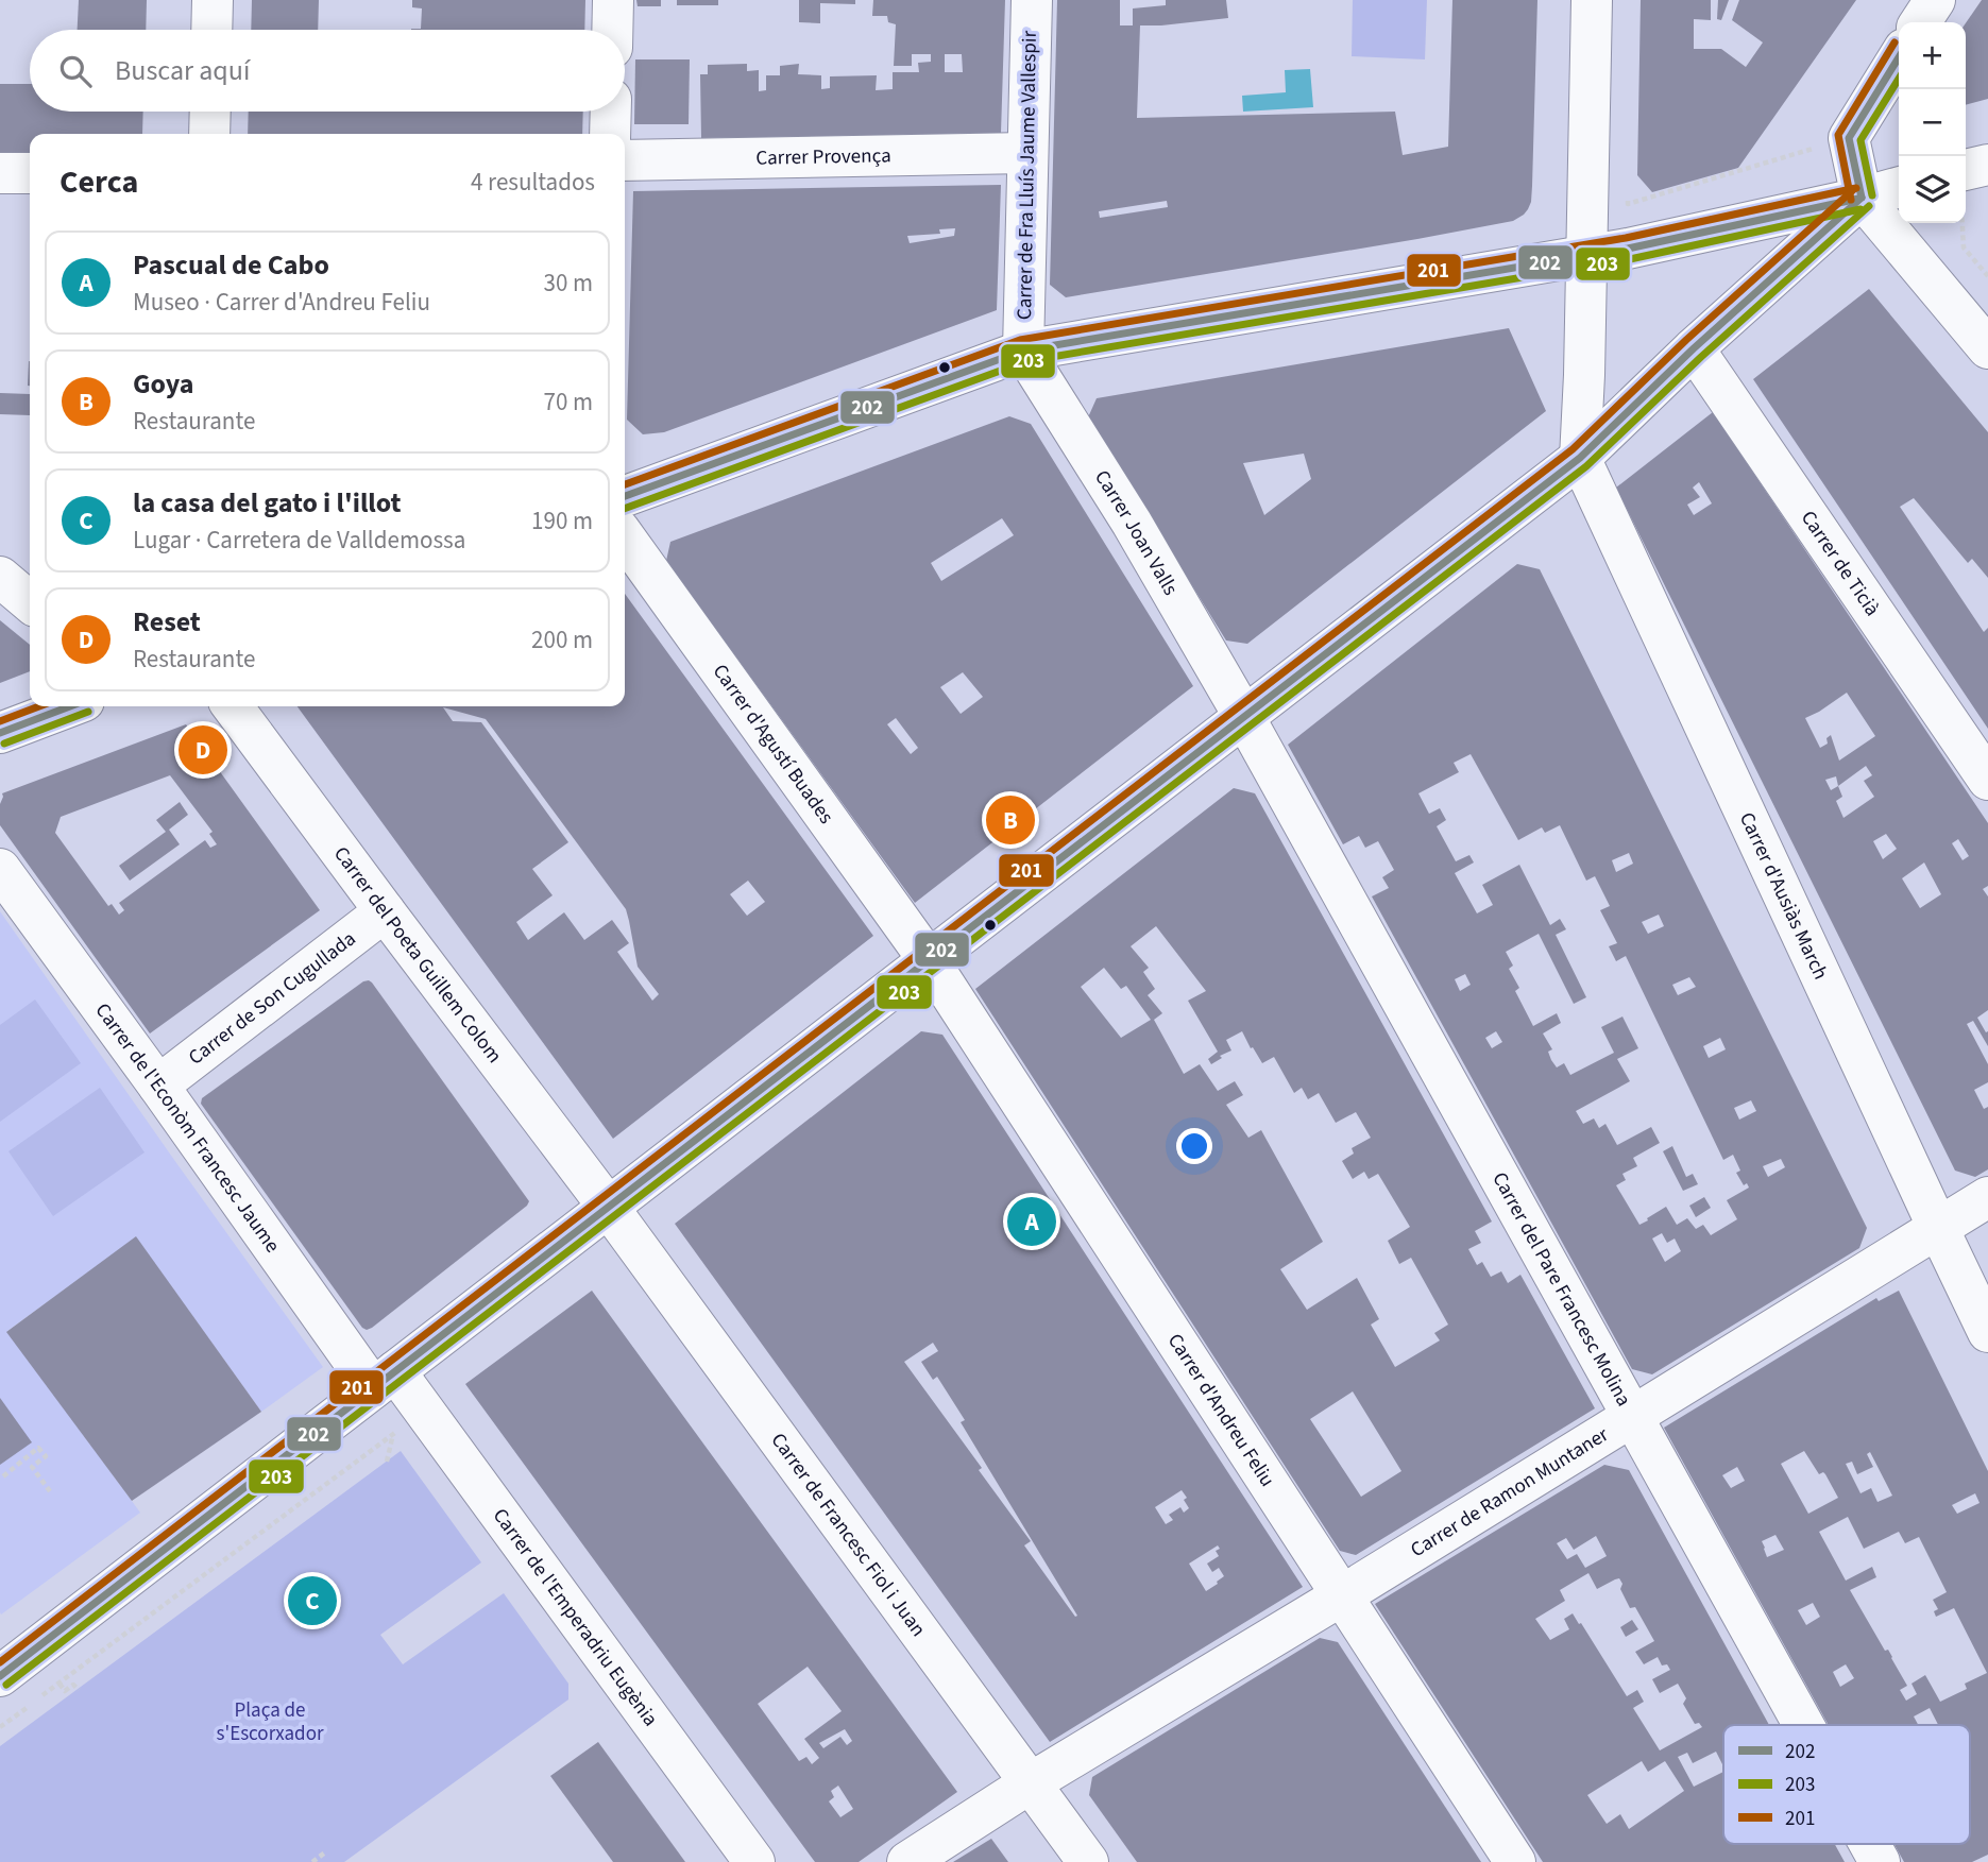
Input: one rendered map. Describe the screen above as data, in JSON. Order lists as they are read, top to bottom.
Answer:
{
  "streets": {
    "street": [
      "Carrer Provença",
      "Carrer de Fra Lluís Jaume Vallespir",
      "Carrer Joan Valls",
      "Carrer de Ticià",
      "Carrer d'Agustí Buades",
      "Carrer d'Ausiàs March",
      "Carrer del Poeta Guillem Colom",
      "Carrer de Son Cugullada",
      "Carrer de l'Econòm Francesc Jaume",
      "Carrer del Pare Francesc Molina",
      "Carrer d'Andreu Feliu",
      "Carrer de Ramon Muntaner",
      "Carrer de Francesc Fiol i Juan",
      "Carrer de l'Emperadriu Eugènia"
    ]
  },
  "crossings": [
    ["Carrer Provença", "Carrer de Fra Lluís Jaume Vallespir"],
    ["Carrer de Fra Lluís Jaume Vallespir", "Carrer Joan Valls"],
    ["Carrer Joan Valls", "Carrer del Pare Francesc Molina"],
    ["Carrer d'Agustí Buades", "Carrer d'Andreu Feliu"],
    ["Carrer d'Ausiàs March", "Carrer de Ramon Muntaner"],
    ["Carrer del Poeta Guillem Colom", "Carrer de Son Cugullada"],
    ["Carrer del Poeta Guillem Colom", "Carrer de Francesc Fiol i Juan"],
    ["Carrer de Son Cugullada", "Carrer de l'Econòm Francesc Jaume"],
    ["Carrer de l'Econòm Francesc Jaume", "Carrer de l'Emperadriu Eugènia"],
    ["Carrer del Pare Francesc Molina", "Carrer de Ramon Muntaner"],
    ["Carrer d'Andreu Feliu", "Carrer de Ramon Muntaner"],
    ["Carrer de Ramon Muntaner", "Carrer de Francesc Fiol i Juan"]
  ],
  "parks": ["Plaça de s'Escorxador"],
  "lines": ["transit line 201", "transit line 202", "transit line 203"],
  "legend": ["202", "203", "201"],
  "page": {
    "map_buttons": ["+", "−"],
    "search": "Buscar aquí",
    "heading": ["Cerca", "4 resultados"],
    "list": [
      {
        "mark": "A",
        "name": "Pascual de Cabo",
        "note": "Museo · Carrer d'Andreu Feliu",
        "value": "30 m"
      },
      {
        "mark": "B",
        "name": "Goya",
        "note": "Restaurante",
        "value": "70 m"
      },
      {
        "mark": "C",
        "name": "la casa del gato i l'illot",
        "note": "Lugar · Carretera de Valldemossa",
        "value": "190 m"
      },
      {
        "mark": "D",
        "name": "Reset",
        "note": "Restaurante",
        "value": "200 m"
      }
    ],
    "pins": [
      "D",
      "B",
      "A",
      "C"
    ]
  }
}
